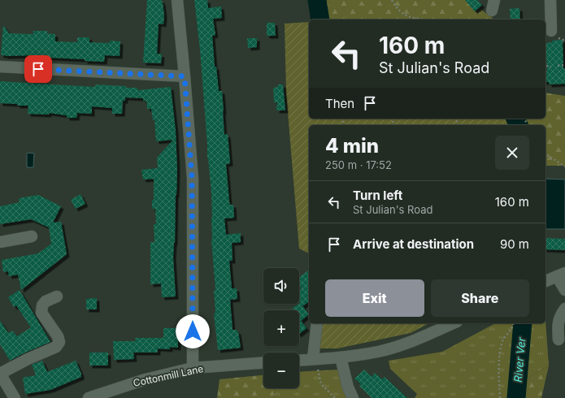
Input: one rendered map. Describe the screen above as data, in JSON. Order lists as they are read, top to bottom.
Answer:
{
  "streets": {
    "street": ["Cottonmill Lane"]
  },
  "water": ["River Ver"],
  "page": {
    "turn": ["160 m", "St Julian's Road"],
    "then": "Then",
    "heading": ["4 min", "250 m · 17:52"],
    "list": [
      {
        "name": "Turn left",
        "note": "St Julian's Road",
        "value": "160 m"
      },
      {
        "name": "Arrive at destination",
        "value": "90 m"
      }
    ],
    "map_buttons": ["+", "−"],
    "buttons": ["Exit", "Share"]
  }
}
